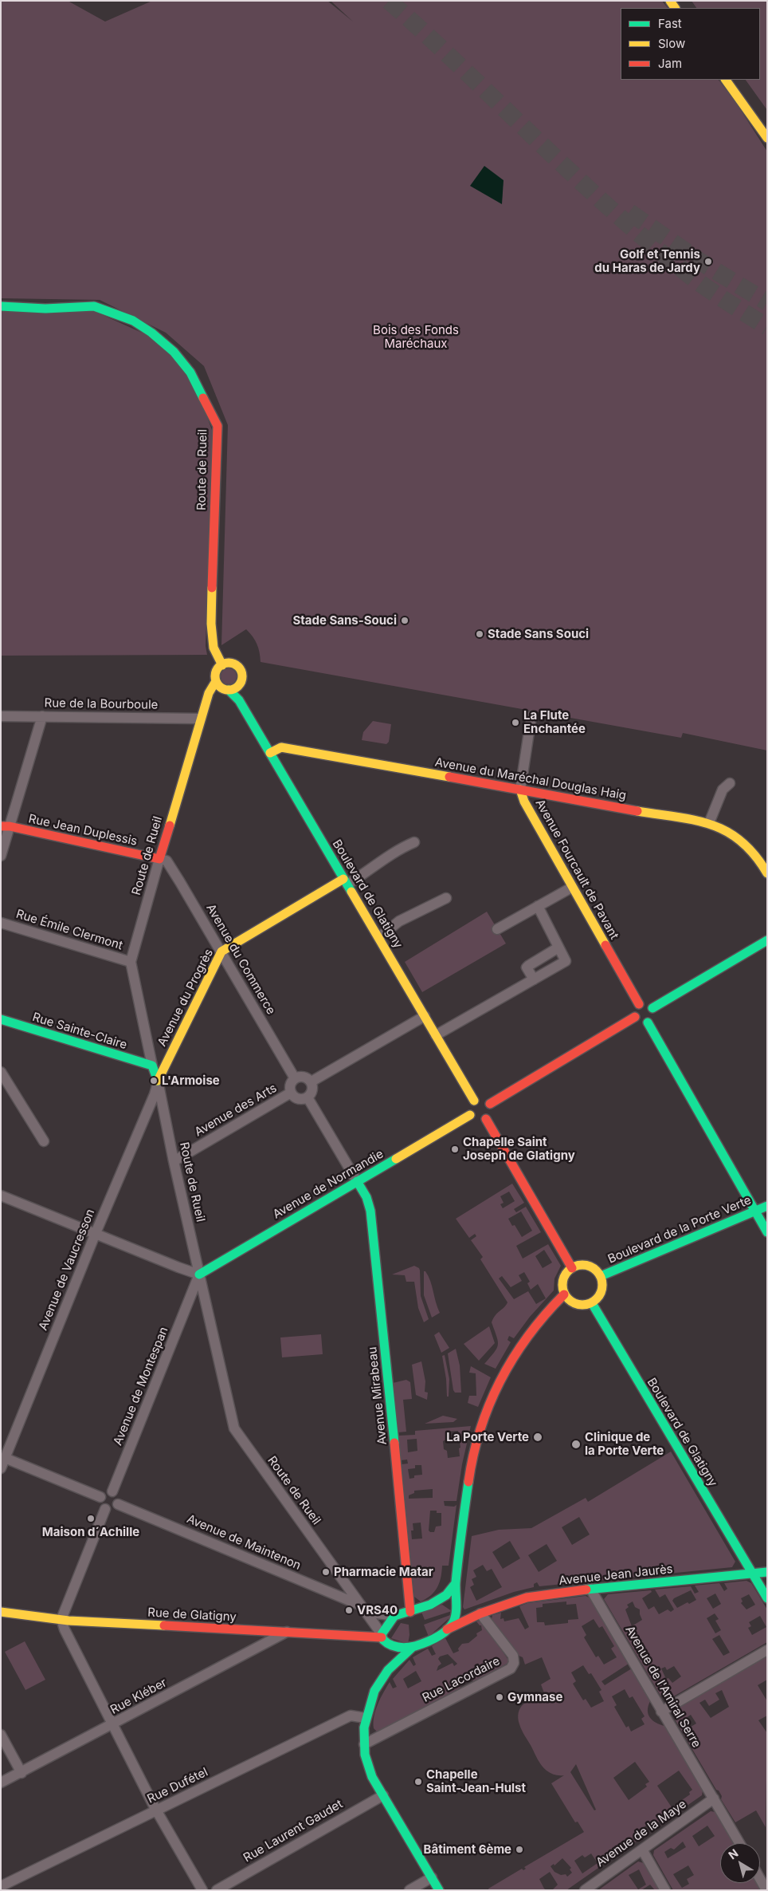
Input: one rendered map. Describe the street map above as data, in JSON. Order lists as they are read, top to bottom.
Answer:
{
  "streets": {
    "street": [
      "Route de Rueil",
      "Rue de la Bourboule",
      "Avenue du Maréchal Douglas Haig",
      "Rue Jean Duplessis",
      "Avenue Fourcault de Pavant",
      "Boulevard de Glatigny",
      "Rue Émile Clermont",
      "Avenue du Commerce",
      "Avenue du Progrès",
      "Rue Sainte-Claire",
      "Avenue des Arts",
      "Avenue de Normandie",
      "Boulevard de la Porte Verte",
      "Avenue de Vaucresson",
      "Avenue de Montespan",
      "Avenue Mirabeau",
      "Avenue de Maintenon",
      "Avenue Jean Jaurès",
      "Rue de Glatigny",
      "Rue Lacordaire",
      "Avenue de l'Amiral Serre",
      "Rue Kléber",
      "Rue Dufétel",
      "Rue Laurent Gaudet",
      "Avenue de la Maye"
    ]
  },
  "crossings": [
    ["Route de Rueil", "Rue de la Bourboule"],
    ["Route de Rueil", "Rue Jean Duplessis"],
    ["Route de Rueil", "Boulevard de Glatigny"],
    ["Route de Rueil", "Rue Émile Clermont"],
    ["Route de Rueil", "Avenue du Commerce"],
    ["Route de Rueil", "Avenue du Progrès"],
    ["Route de Rueil", "Rue Sainte-Claire"],
    ["Route de Rueil", "Avenue des Arts"],
    ["Route de Rueil", "Avenue de Normandie"],
    ["Route de Rueil", "Avenue de Vaucresson"],
    ["Route de Rueil", "Avenue de Montespan"],
    ["Route de Rueil", "Avenue de Maintenon"],
    ["Route de Rueil", "Rue de Glatigny"],
    ["Avenue du Maréchal Douglas Haig", "Avenue Fourcault de Pavant"],
    ["Avenue du Maréchal Douglas Haig", "Boulevard de Glatigny"],
    ["Rue Jean Duplessis", "Avenue du Commerce"],
    ["Boulevard de Glatigny", "Avenue du Progrès"],
    ["Boulevard de Glatigny", "Avenue de Normandie"],
    ["Boulevard de Glatigny", "Boulevard de la Porte Verte"],
    ["Boulevard de Glatigny", "Avenue Jean Jaurès"],
    ["Avenue du Commerce", "Avenue du Progrès"],
    ["Avenue du Commerce", "Avenue des Arts"],
    ["Avenue du Progrès", "Rue Sainte-Claire"],
    ["Avenue du Progrès", "Avenue de Vaucresson"],
    ["Rue Sainte-Claire", "Avenue de Vaucresson"],
    ["Avenue de Normandie", "Avenue de Montespan"],
    ["Avenue de Normandie", "Avenue Mirabeau"],
    ["Avenue de Montespan", "Avenue de Maintenon"],
    ["Avenue Jean Jaurès", "Rue Lacordaire"],
    ["Avenue Jean Jaurès", "Avenue de l'Amiral Serre"],
    ["Rue de Glatigny", "Rue Kléber"],
    ["Avenue de l'Amiral Serre", "Avenue de la Maye"]
  ],
  "parks": ["Bois des Fonds Maréchaux"],
  "places": [
    "Golf et Tennis du Haras de Jardy",
    "Stade Sans-Souci",
    "Stade Sans Souci",
    "La Flute Enchantée",
    "L'Armoise",
    "Chapelle Saint Joseph de Glatigny",
    "La Porte Verte",
    "Clinique de la Porte Verte",
    "Maison d´Achille",
    "Pharmacie Matar",
    "VRS40",
    "Gymnase",
    "Chapelle Saint-Jean-Hulst",
    "Bâtiment 6ème"
  ],
  "legend": ["Fast", "Slow", "Jam"],
  "north": "top left"
}
